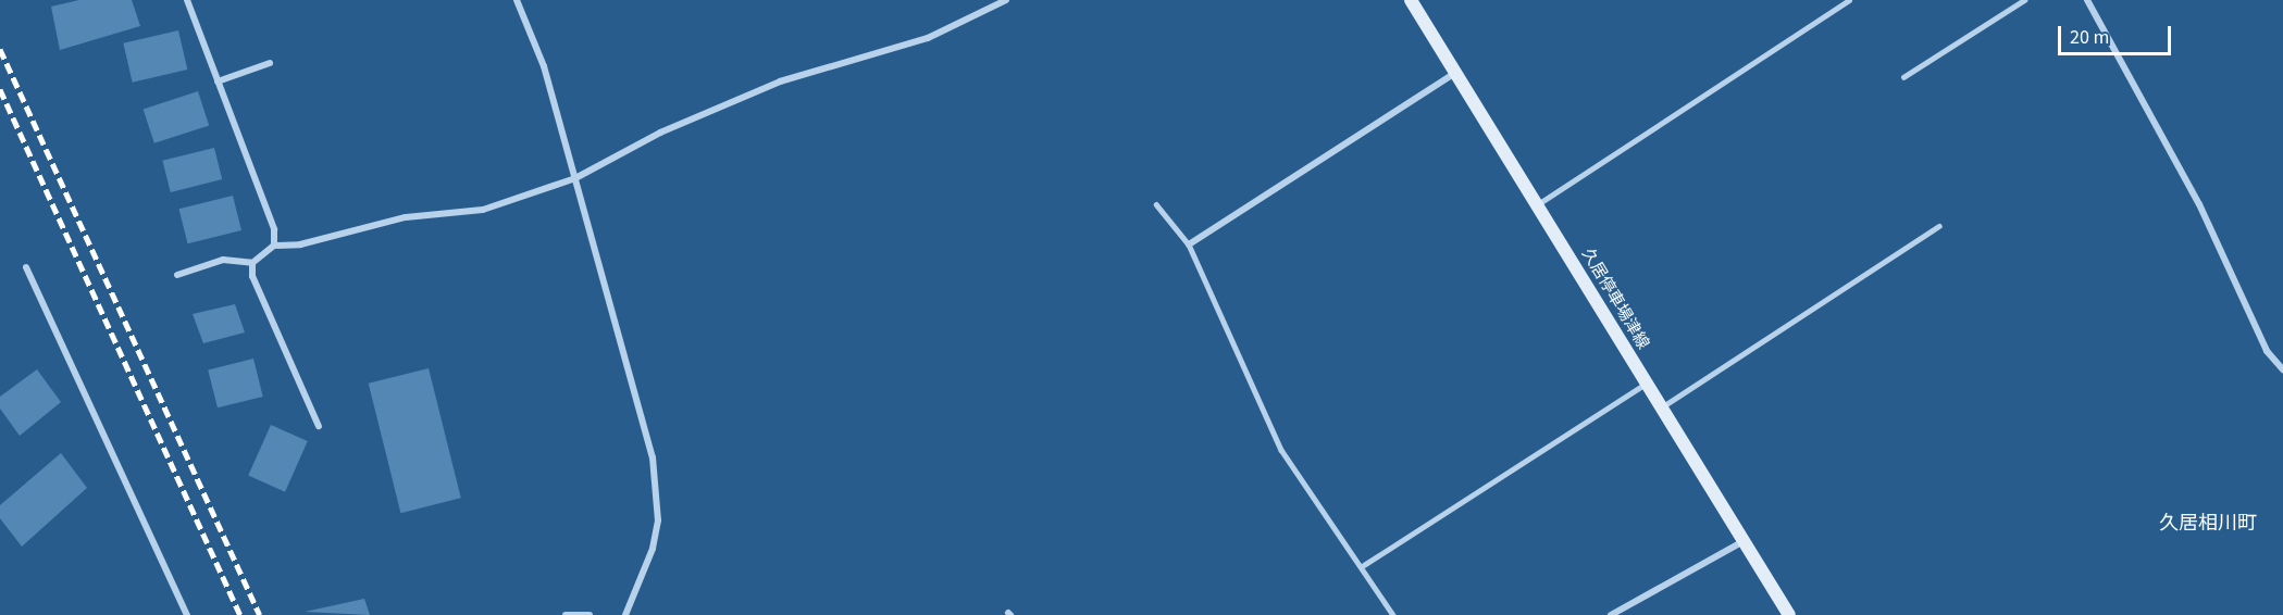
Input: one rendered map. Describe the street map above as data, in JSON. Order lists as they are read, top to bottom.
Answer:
{
  "streets": {
    "main road": ["久居停車場津線"]
  },
  "districts": ["久居相川町"],
  "scale_bar": "20 m"
}
